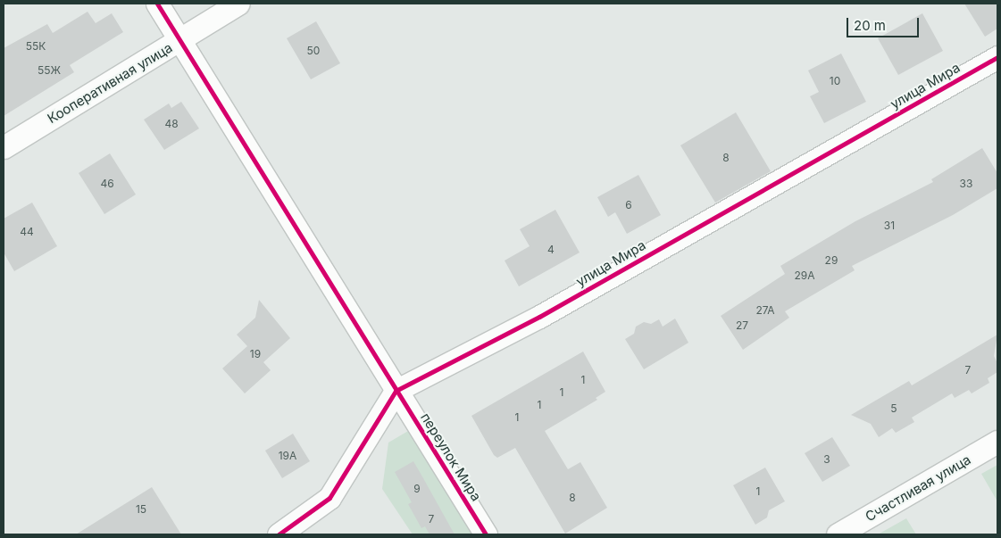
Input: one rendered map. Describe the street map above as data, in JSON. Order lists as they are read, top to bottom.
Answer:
{
  "streets": {
    "street": [
      "Кооперативная улица",
      "улица Мира",
      "переулок Мира",
      "Счастливая улица"
    ]
  },
  "crossings": [
    ["Кооперативная улица", "переулок Мира"],
    ["улица Мира", "переулок Мира"]
  ],
  "house_numbers": [
    "55К",
    "50",
    "55Ж",
    "10",
    "48",
    "8",
    "46",
    "33",
    "6",
    "31",
    "44",
    "4",
    "29",
    "29А",
    "27А",
    "27",
    "19",
    "7",
    "1",
    "1",
    "1",
    "5",
    "1",
    "19А",
    "3",
    "9",
    "1",
    "8",
    "15",
    "7"
  ],
  "scale_bar": "20 m"
}
